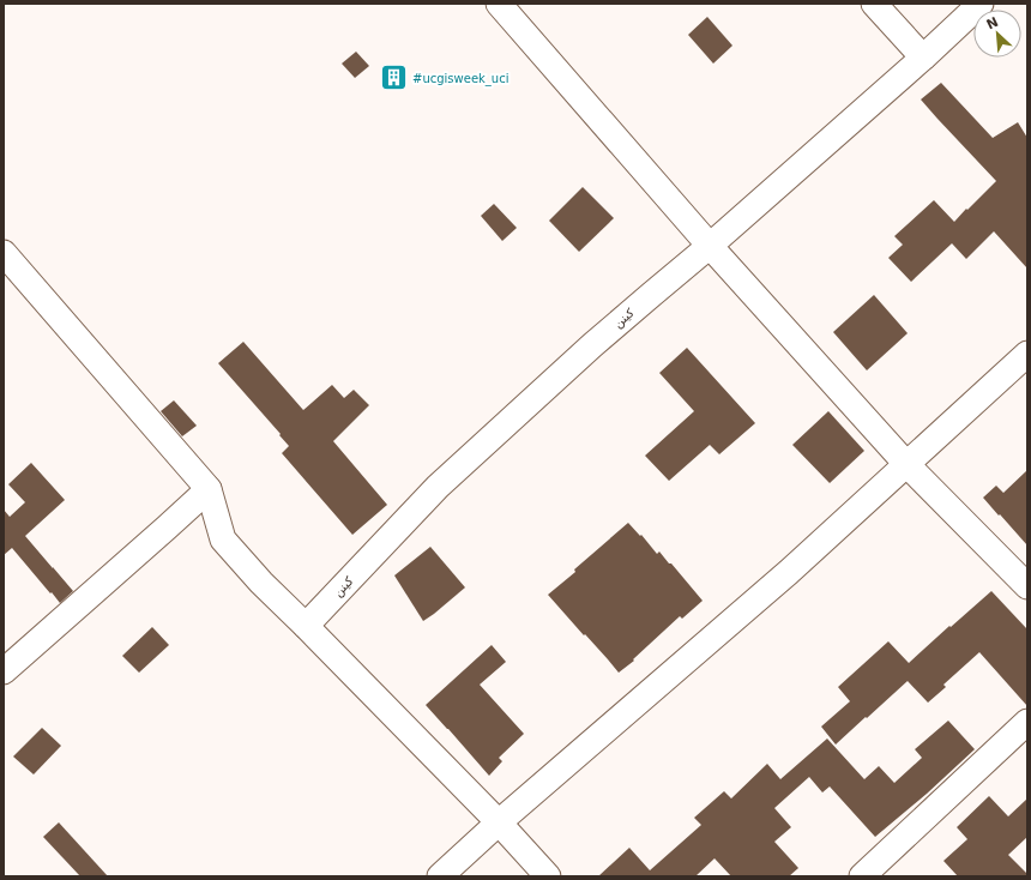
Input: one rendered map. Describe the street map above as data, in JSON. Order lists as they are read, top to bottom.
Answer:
{
  "streets": {
    "street": ["كينن"]
  },
  "places": {
    "building": ["#ucgisweek_uci"]
  },
  "north": "top left"
}
